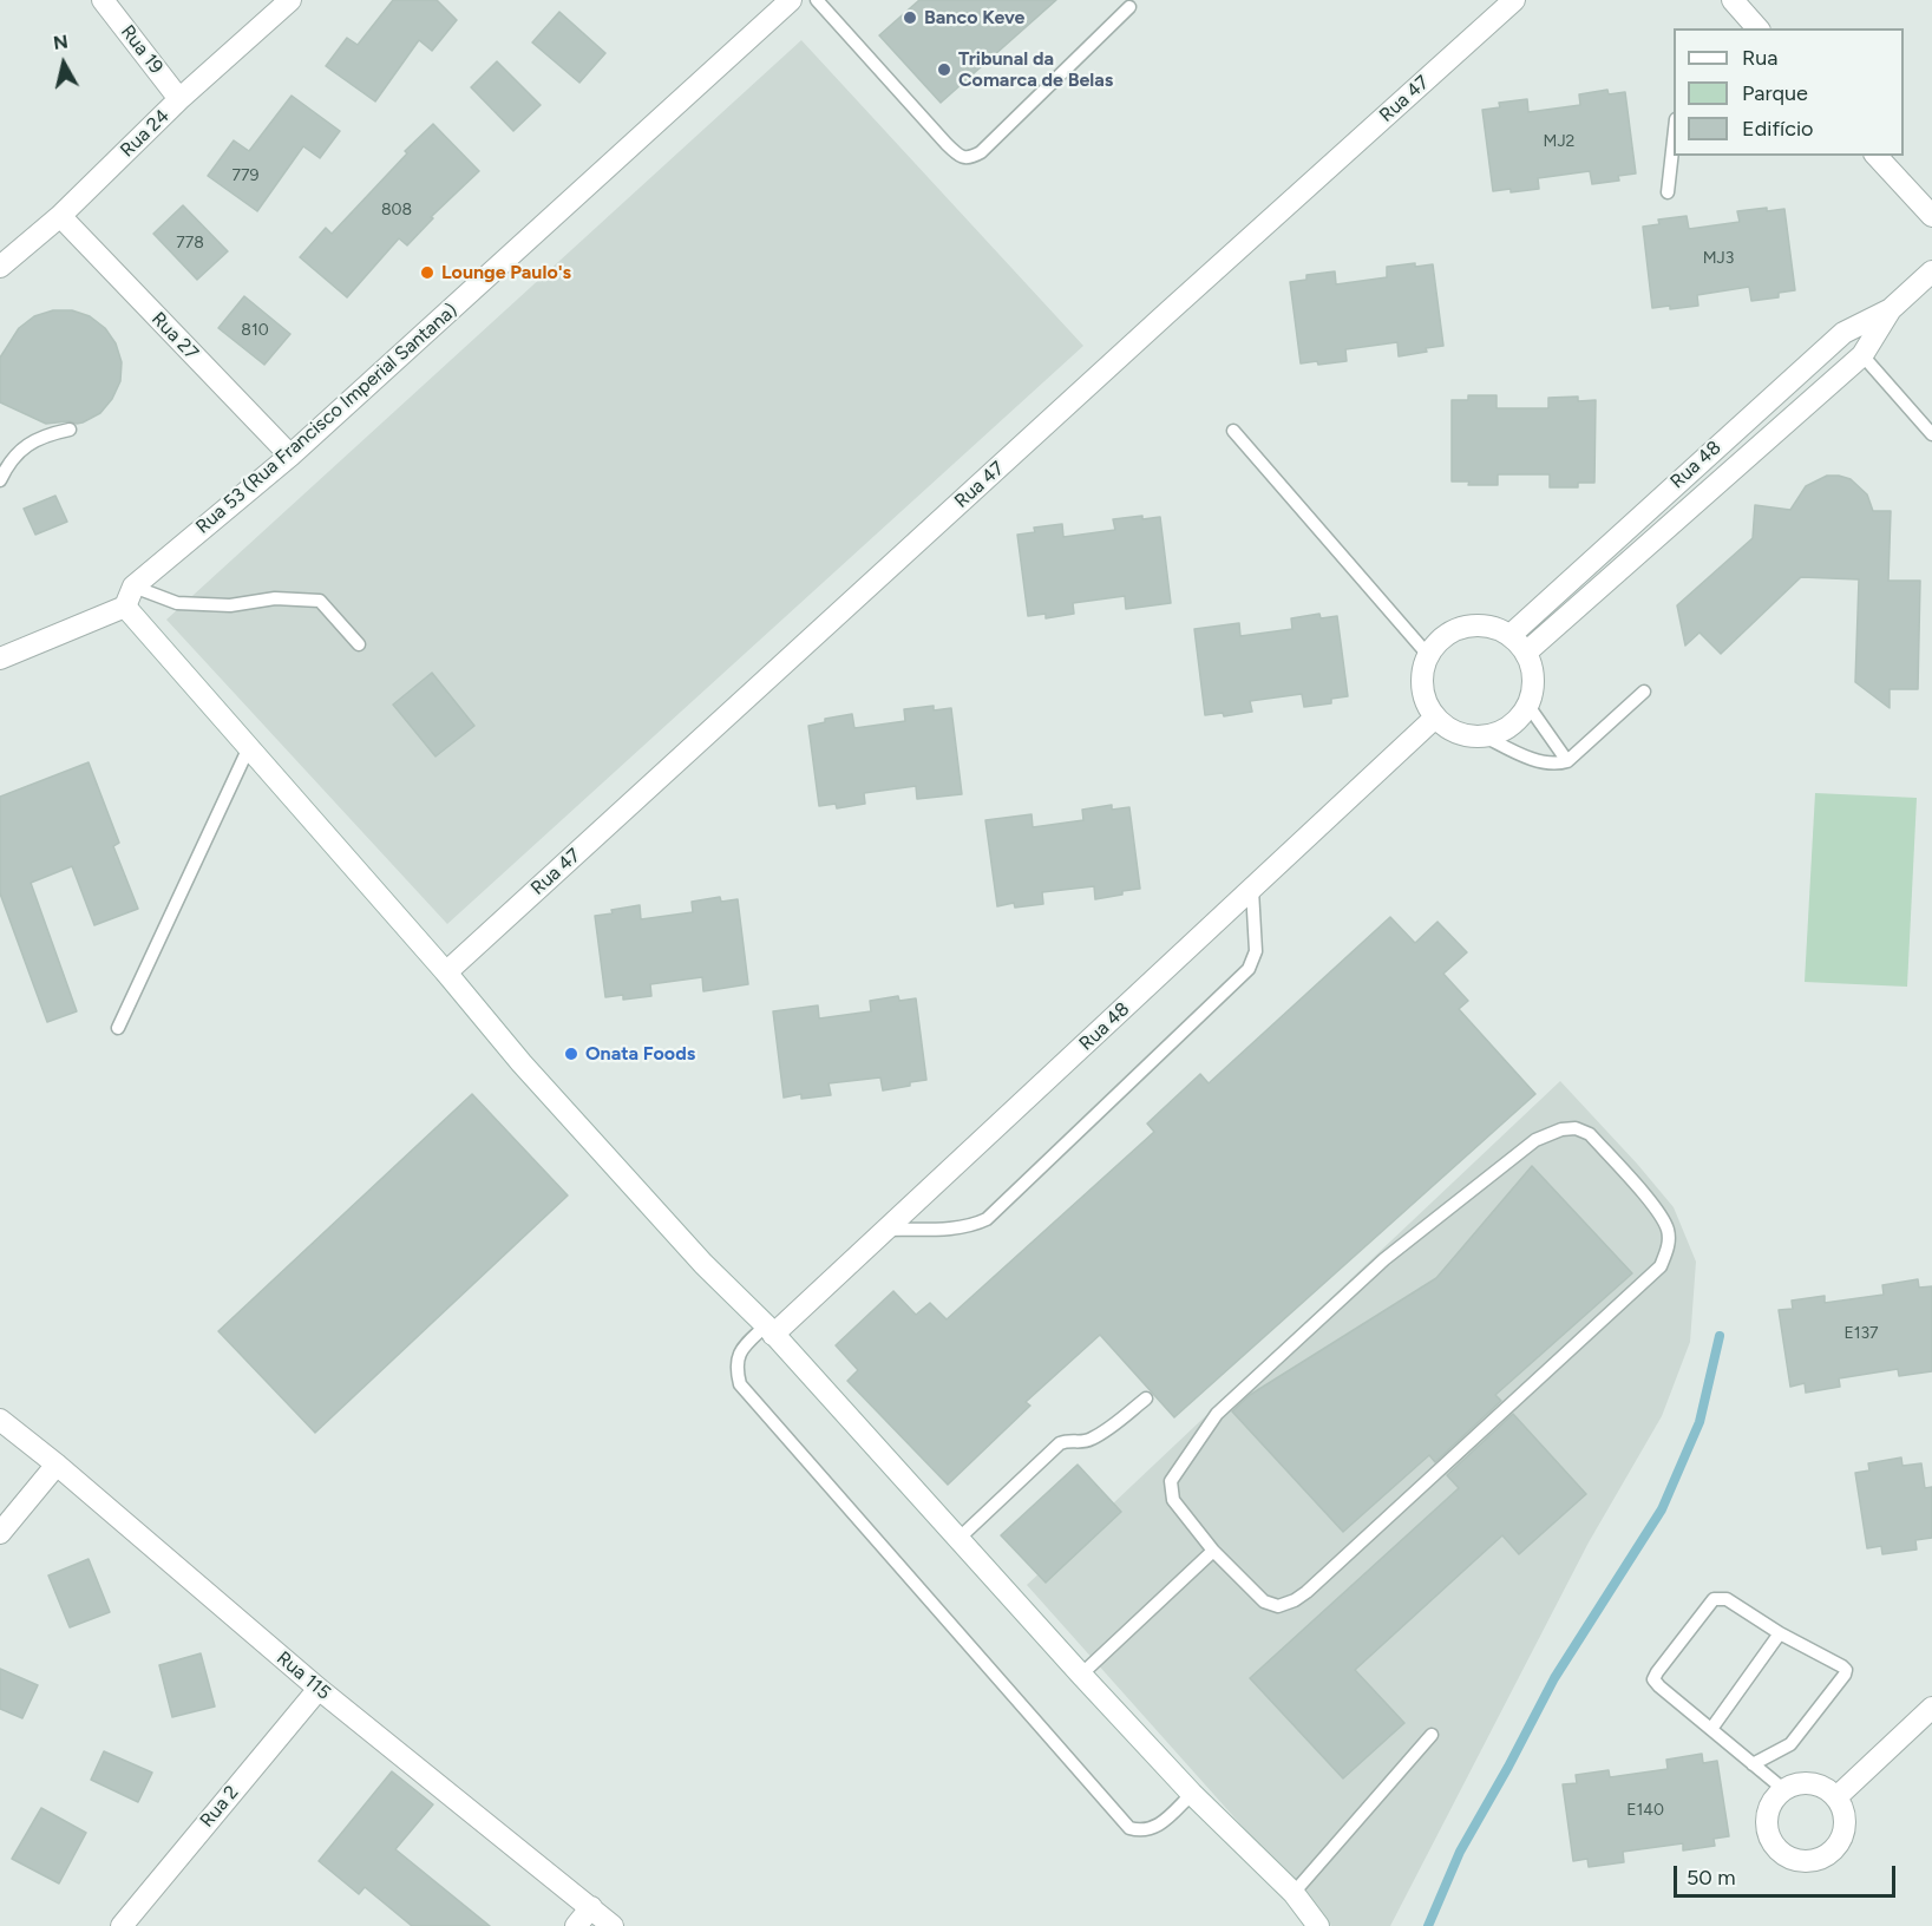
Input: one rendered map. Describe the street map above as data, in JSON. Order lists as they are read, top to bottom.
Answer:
{
  "streets": {
    "street": [
      "Rua 19",
      "Rua 47",
      "Rua 24",
      "Rua 27",
      "Rua 53 (Rua Francisco Imperial Santana)",
      "Rua 48",
      "Rua 115",
      "Rua 2"
    ]
  },
  "crossings": [
    ["Rua 19", "Rua 24"],
    ["Rua 24", "Rua 27"],
    ["Rua 27", "Rua 53 (Rua Francisco Imperial Santana)"],
    ["Rua 115", "Rua 2"]
  ],
  "places": [
    "Banco Keve",
    "Tribunal da Comarca de Belas",
    "Lounge Paulo's",
    "Onata Foods"
  ],
  "house_numbers": [
    "MJ2",
    "779",
    "808",
    "778",
    "MJ3",
    "810",
    "E137",
    "E140"
  ],
  "legend": ["Rua", "Parque", "Edifício"],
  "scale_bar": "50 m",
  "north": "top"
}
